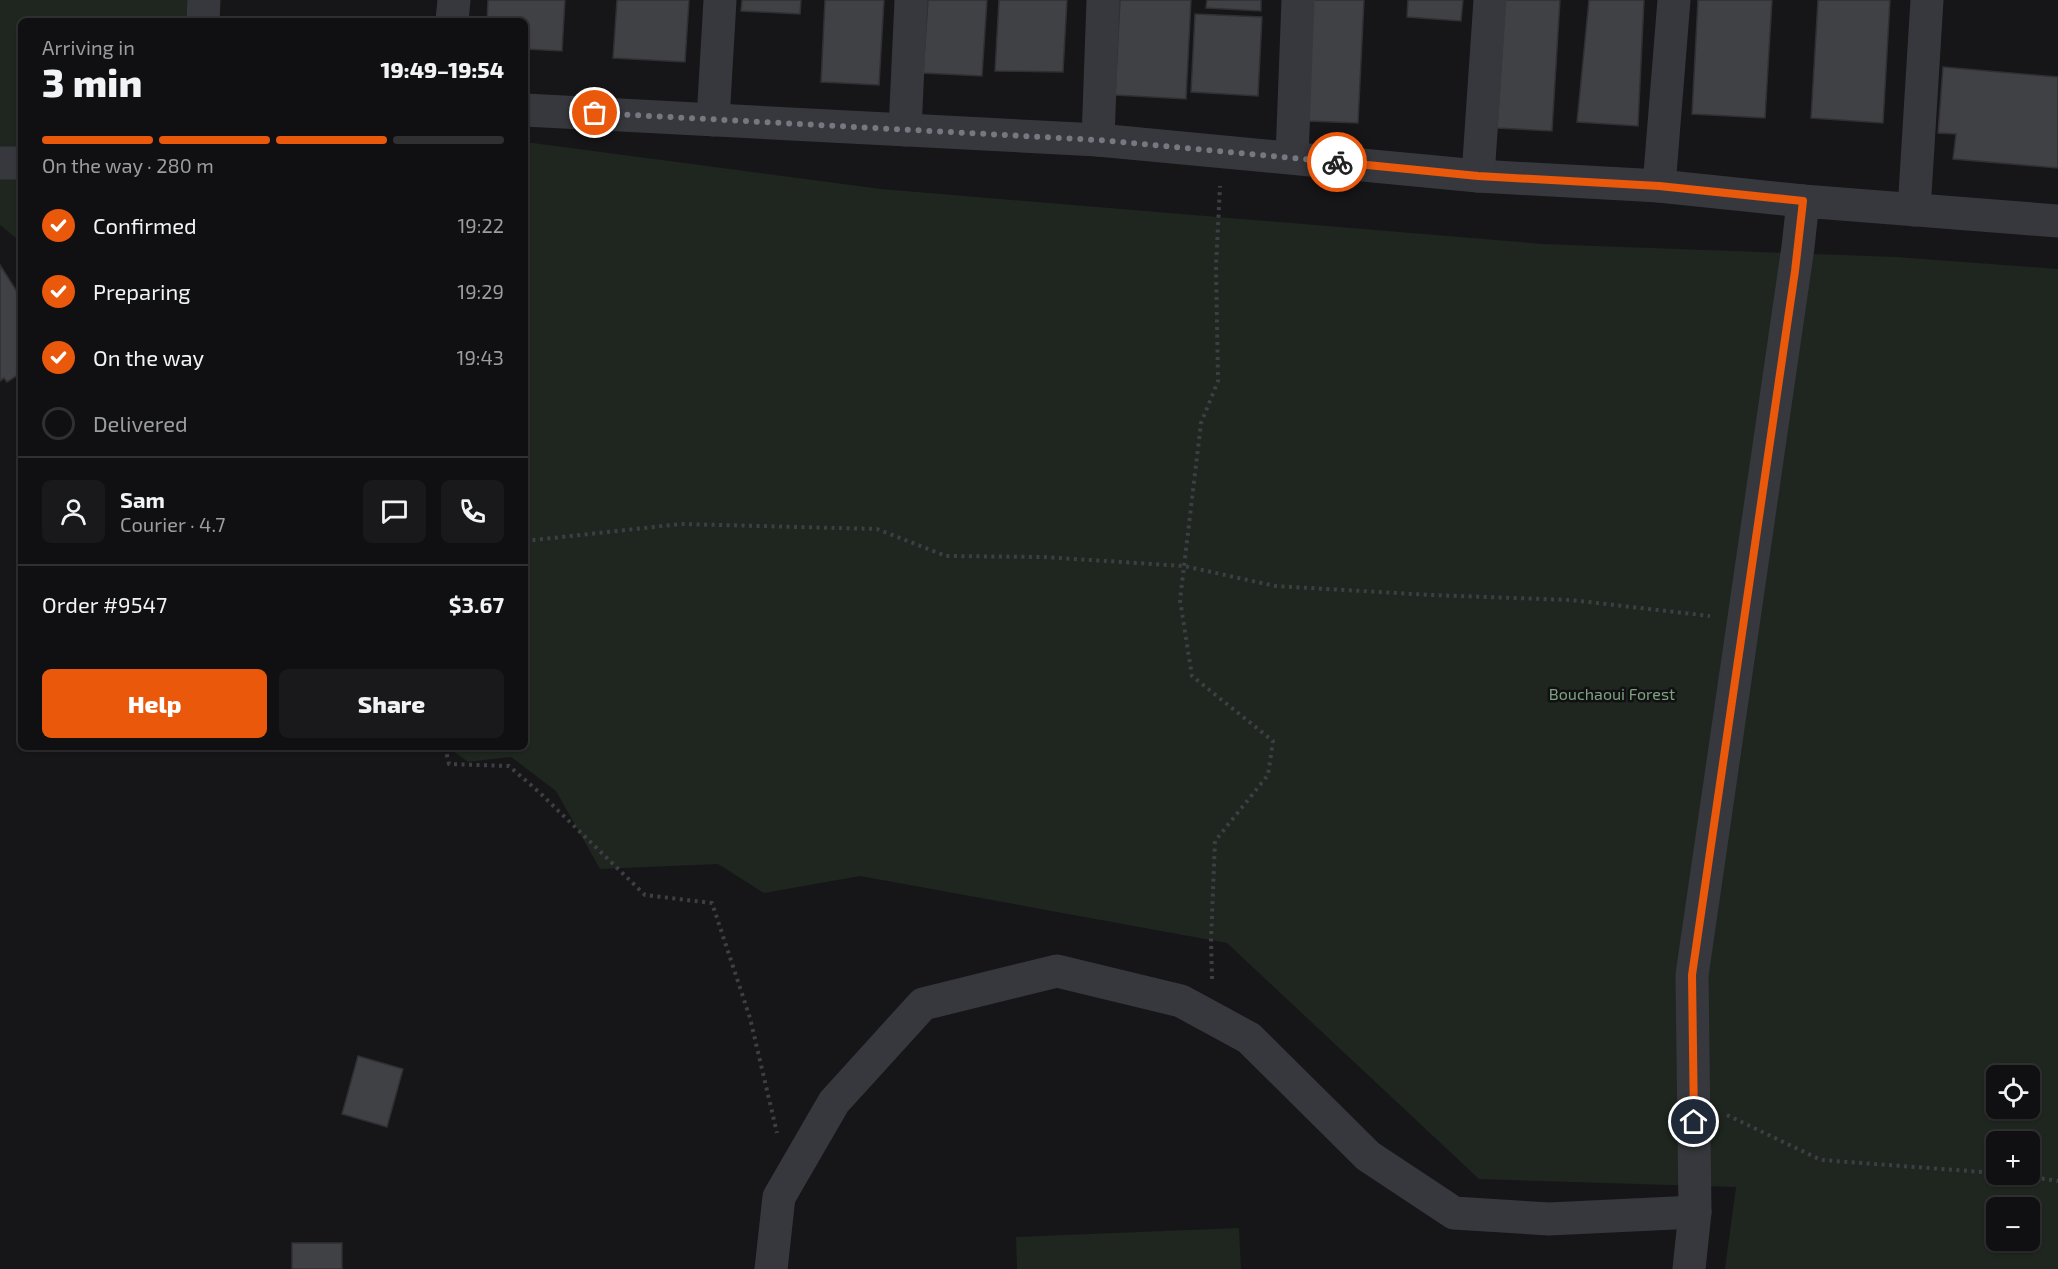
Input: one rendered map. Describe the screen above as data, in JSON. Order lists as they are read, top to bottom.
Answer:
{
  "parks": ["Bouchaoui Forest"],
  "page": {
    "heading": ["3 min", "Arriving in", "19:49–19:54"],
    "panel": [
      "Sam",
      "Courier · 4.7",
      "Order #9547",
      "$3.67"
    ],
    "bar": "On the way · 280 m",
    "list": [
      ["Confirmed", "19:22"],
      ["Preparing", "19:29"],
      ["On the way", "19:43"],
      "Delivered"
    ],
    "buttons": ["Help", "Share"],
    "map_buttons": ["+", "−"]
  }
}
